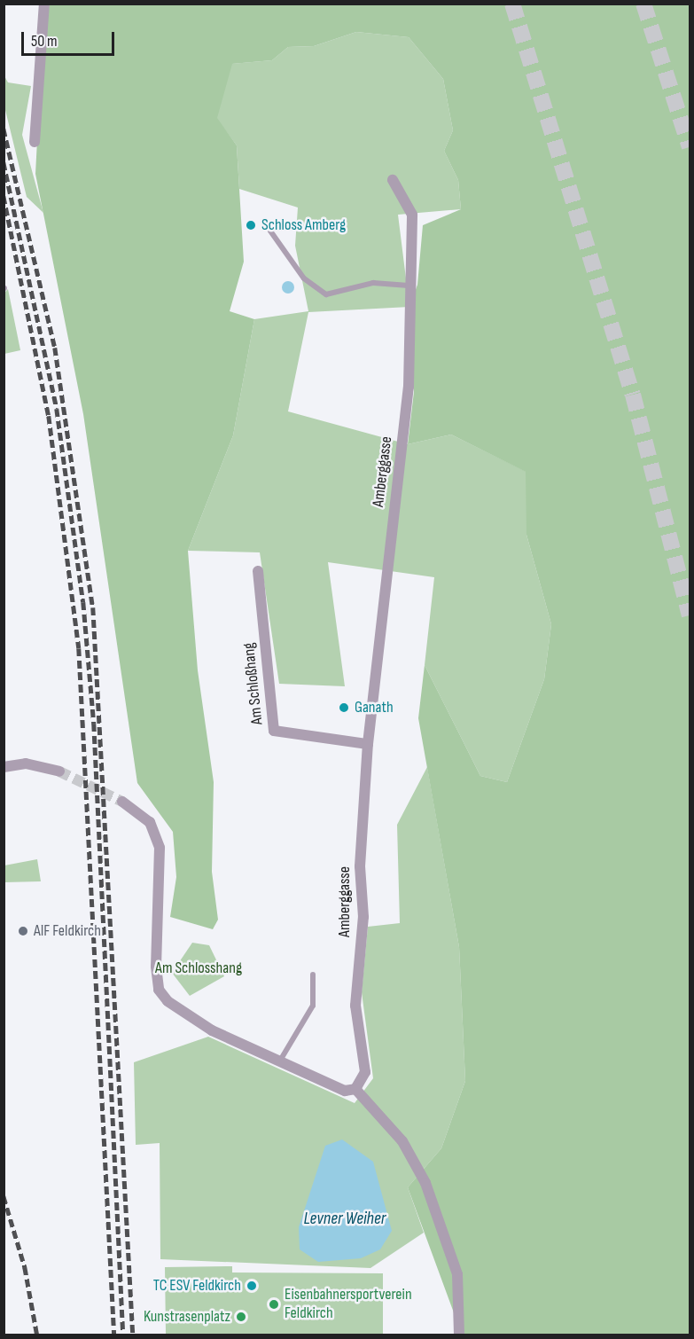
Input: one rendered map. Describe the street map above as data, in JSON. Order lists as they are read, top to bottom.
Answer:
{
  "streets": {
    "street": ["Amberggasse", "Am Schloßhang"]
  },
  "crossings": [
    ["Amberggasse", "Am Schloßhang"]
  ],
  "water": ["Levner Weiher"],
  "parks": ["Am Schlosshang"],
  "places": [
    "Schloss Amberg",
    "Ganath",
    "AIF Feldkirch",
    "TC ESV Feldkirch",
    "Eisenbahnersportverein Feldkirch",
    "Kunstrasenplatz"
  ],
  "scale_bar": "50 m"
}
